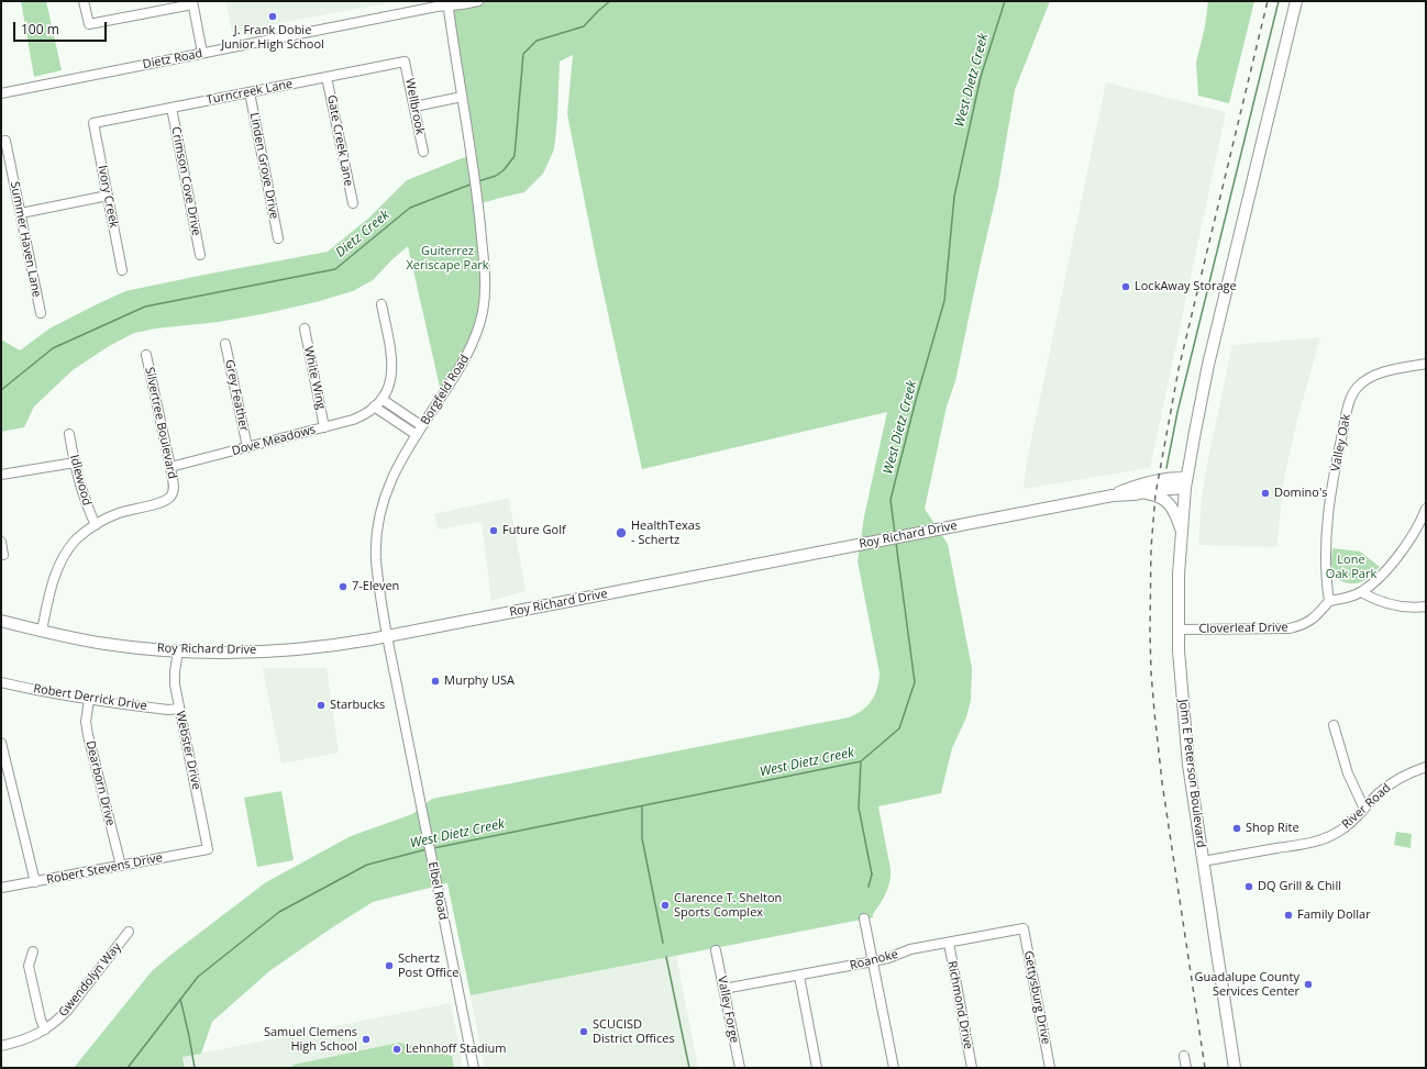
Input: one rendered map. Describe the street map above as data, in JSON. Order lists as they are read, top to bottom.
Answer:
{
  "streets": {
    "main road": ["Roy Richard Drive", "John E Peterson Boulevard"],
    "street": [
      "Dietz Road",
      "Turncreek Lane",
      "Wellbrook",
      "Gate Creek Lane",
      "Linden Grove Drive",
      "Crimson Cove Drive",
      "Ivory Creek",
      "Summer Haven Lane",
      "White Wing",
      "Borgfeld Road",
      "Grey Feather",
      "Silvertree Boulevard",
      "Dove Meadows",
      "Valley Oak",
      "Idlewood",
      "Cloverleaf Drive",
      "Robert Derrick Drive",
      "Webster Drive",
      "Dearborn Drive",
      "River Road",
      "Robert Stevens Drive",
      "Elbel Road",
      "Roanoke",
      "Gwendolyn Way",
      "Gettysburg Drive",
      "Richmond Drive",
      "Valley Forge"
    ]
  },
  "crossings": [
    ["Dietz Road", "Borgfeld Road"],
    ["Turncreek Lane", "Wellbrook"],
    ["Turncreek Lane", "Gate Creek Lane"],
    ["Turncreek Lane", "Linden Grove Drive"],
    ["Turncreek Lane", "Crimson Cove Drive"],
    ["Turncreek Lane", "Ivory Creek"],
    ["White Wing", "Dove Meadows"],
    ["Borgfeld Road", "Roy Richard Drive"],
    ["Borgfeld Road", "Elbel Road"],
    ["Grey Feather", "Dove Meadows"],
    ["Silvertree Boulevard", "Dove Meadows"],
    ["Silvertree Boulevard", "Idlewood"],
    ["Silvertree Boulevard", "Roy Richard Drive"],
    ["Valley Oak", "Cloverleaf Drive"],
    ["Roy Richard Drive", "Webster Drive"],
    ["Roy Richard Drive", "John E Peterson Boulevard"],
    ["Roy Richard Drive", "Elbel Road"],
    ["Cloverleaf Drive", "John E Peterson Boulevard"],
    ["Robert Derrick Drive", "Webster Drive"],
    ["Robert Derrick Drive", "Dearborn Drive"],
    ["Webster Drive", "Robert Stevens Drive"],
    ["John E Peterson Boulevard", "River Road"],
    ["Dearborn Drive", "Robert Stevens Drive"],
    ["Roanoke", "Gettysburg Drive"],
    ["Roanoke", "Richmond Drive"],
    ["Roanoke", "Valley Forge"]
  ],
  "water": ["West Dietz Creek", "Dietz Creek"],
  "parks": ["Guiterrez Xeriscape Park", "Lone Oak Park"],
  "places": [
    "J. Frank Dobie Junior High School",
    "LockAway Storage",
    "Domino's",
    "Future Golf",
    "HealthTexas - Schertz",
    "7-Eleven",
    "Murphy USA",
    "Starbucks",
    "Shop Rite",
    "DQ Grill & Chill",
    "Clarence T. Shelton Sports Complex",
    "Family Dollar",
    "Schertz Post Office",
    "Guadalupe County Services Center",
    "SCUCISD District Offices",
    "Samuel Clemens High School",
    "Lehnhoff Stadium"
  ],
  "scale_bar": "100 m"
}
